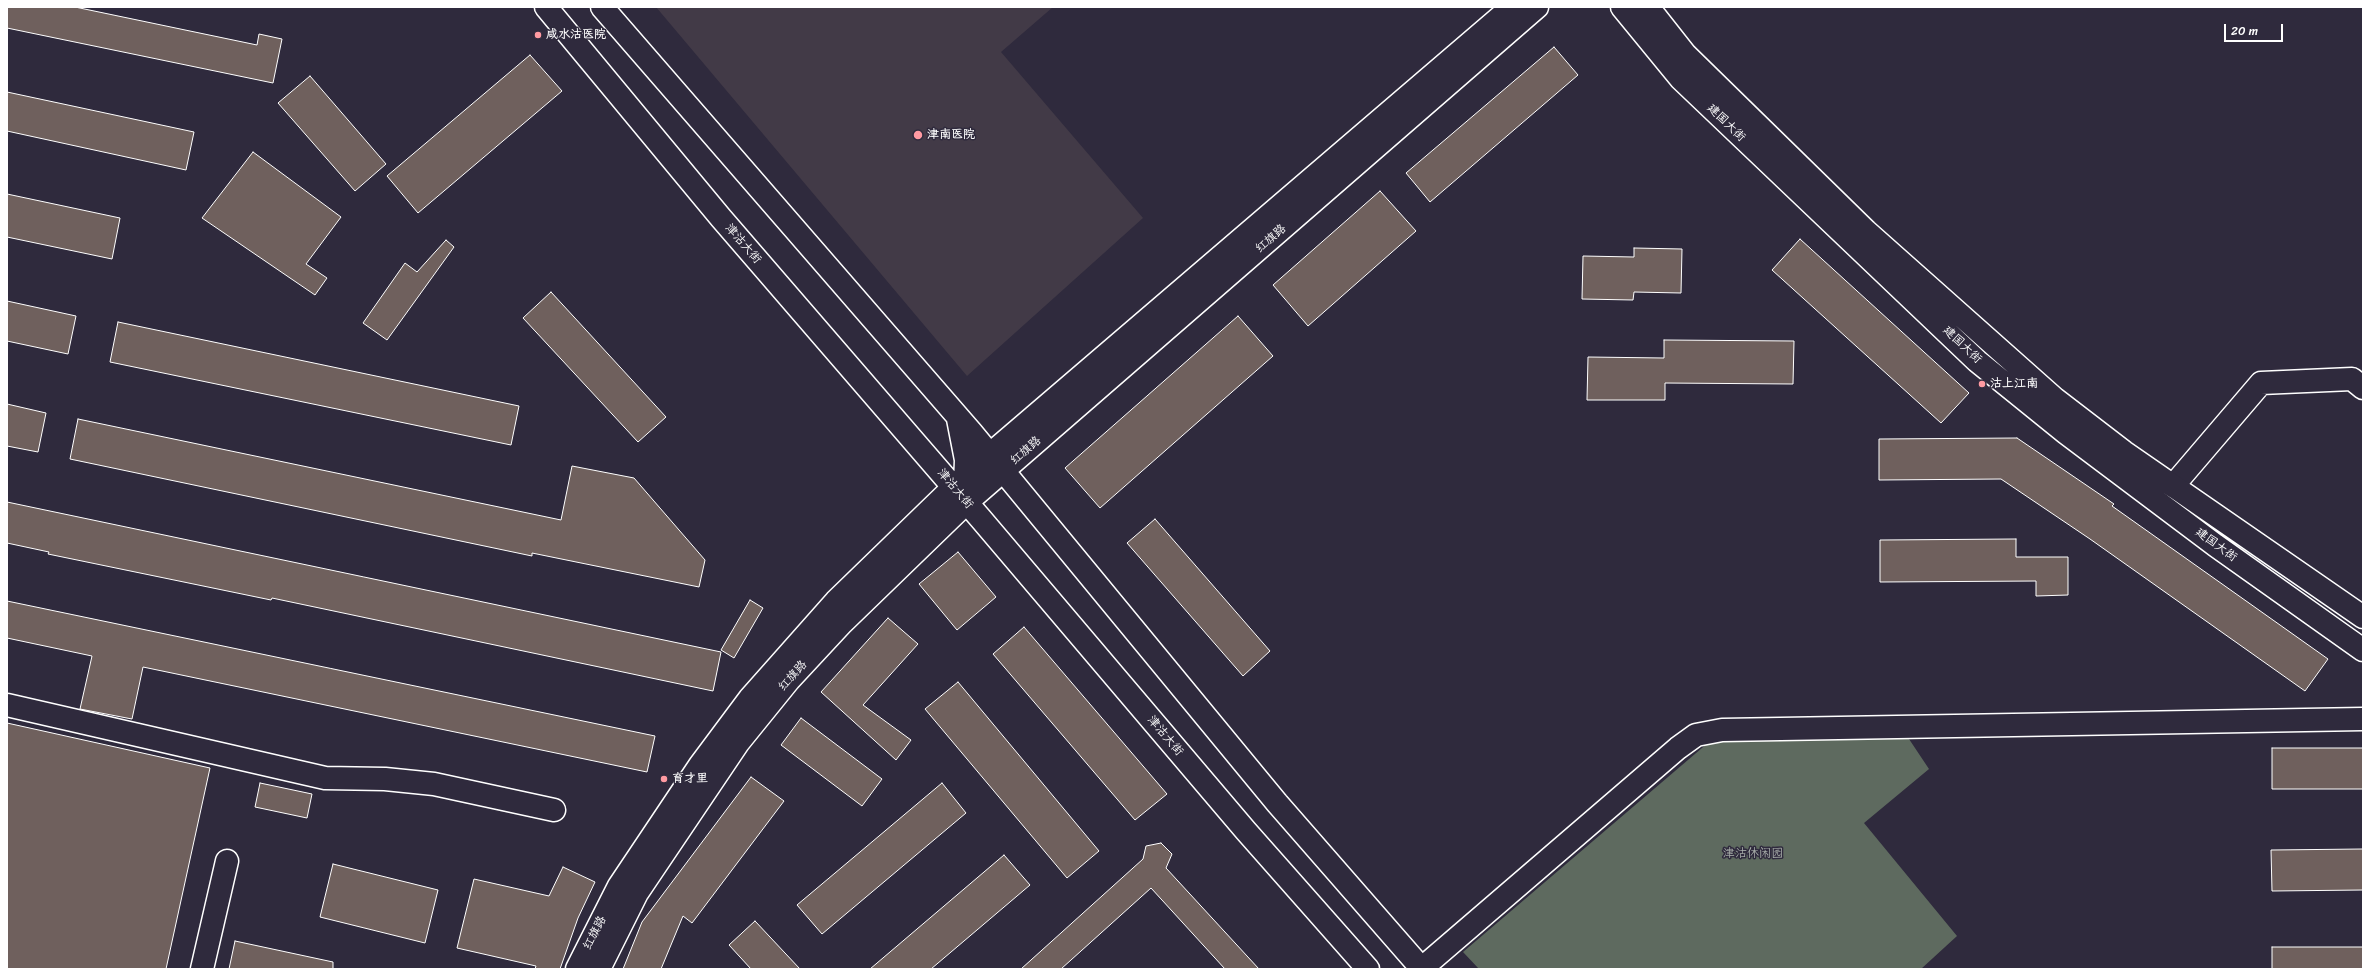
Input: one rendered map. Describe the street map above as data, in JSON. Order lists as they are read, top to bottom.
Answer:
{
  "streets": {
    "main road": ["建国大街", "红旗路", "津沽大街"]
  },
  "crossings": [
    ["红旗路", "津沽大街"]
  ],
  "parks": ["津沽休闲园"],
  "places": [
    "咸水沽医院",
    "津南医院",
    "沽上江南",
    "育才里"
  ],
  "scale_bar": "20 m"
}
